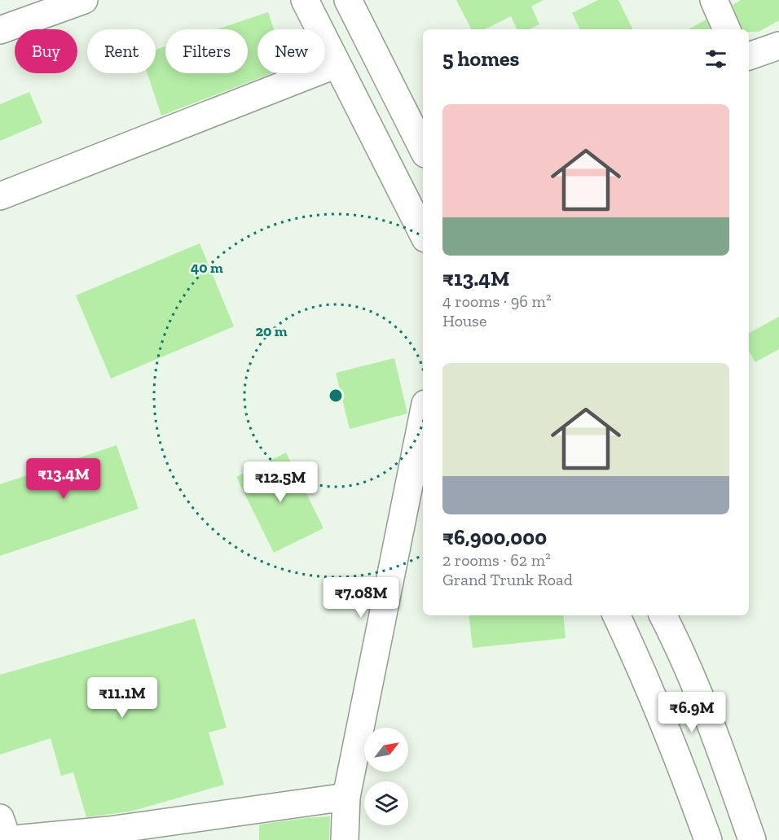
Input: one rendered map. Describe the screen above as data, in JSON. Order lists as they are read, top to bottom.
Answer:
{
  "north": "top right",
  "page": {
    "chip": [
      "Buy",
      "Rent",
      "Filters",
      "New"
    ],
    "heading": "5 homes",
    "list": [
      {
        "name": "₹13.4M",
        "note": "4 rooms · 96 m² · House"
      },
      {
        "name": "₹6,900,000",
        "note": "2 rooms · 62 m² · Grand Trunk Road"
      }
    ],
    "price": [
      "₹13.4M",
      "₹12.5M",
      "₹7.08M",
      "₹11.1M",
      "₹6.9M"
    ]
  },
  "rings": ["40 m", "20 m"]
}
